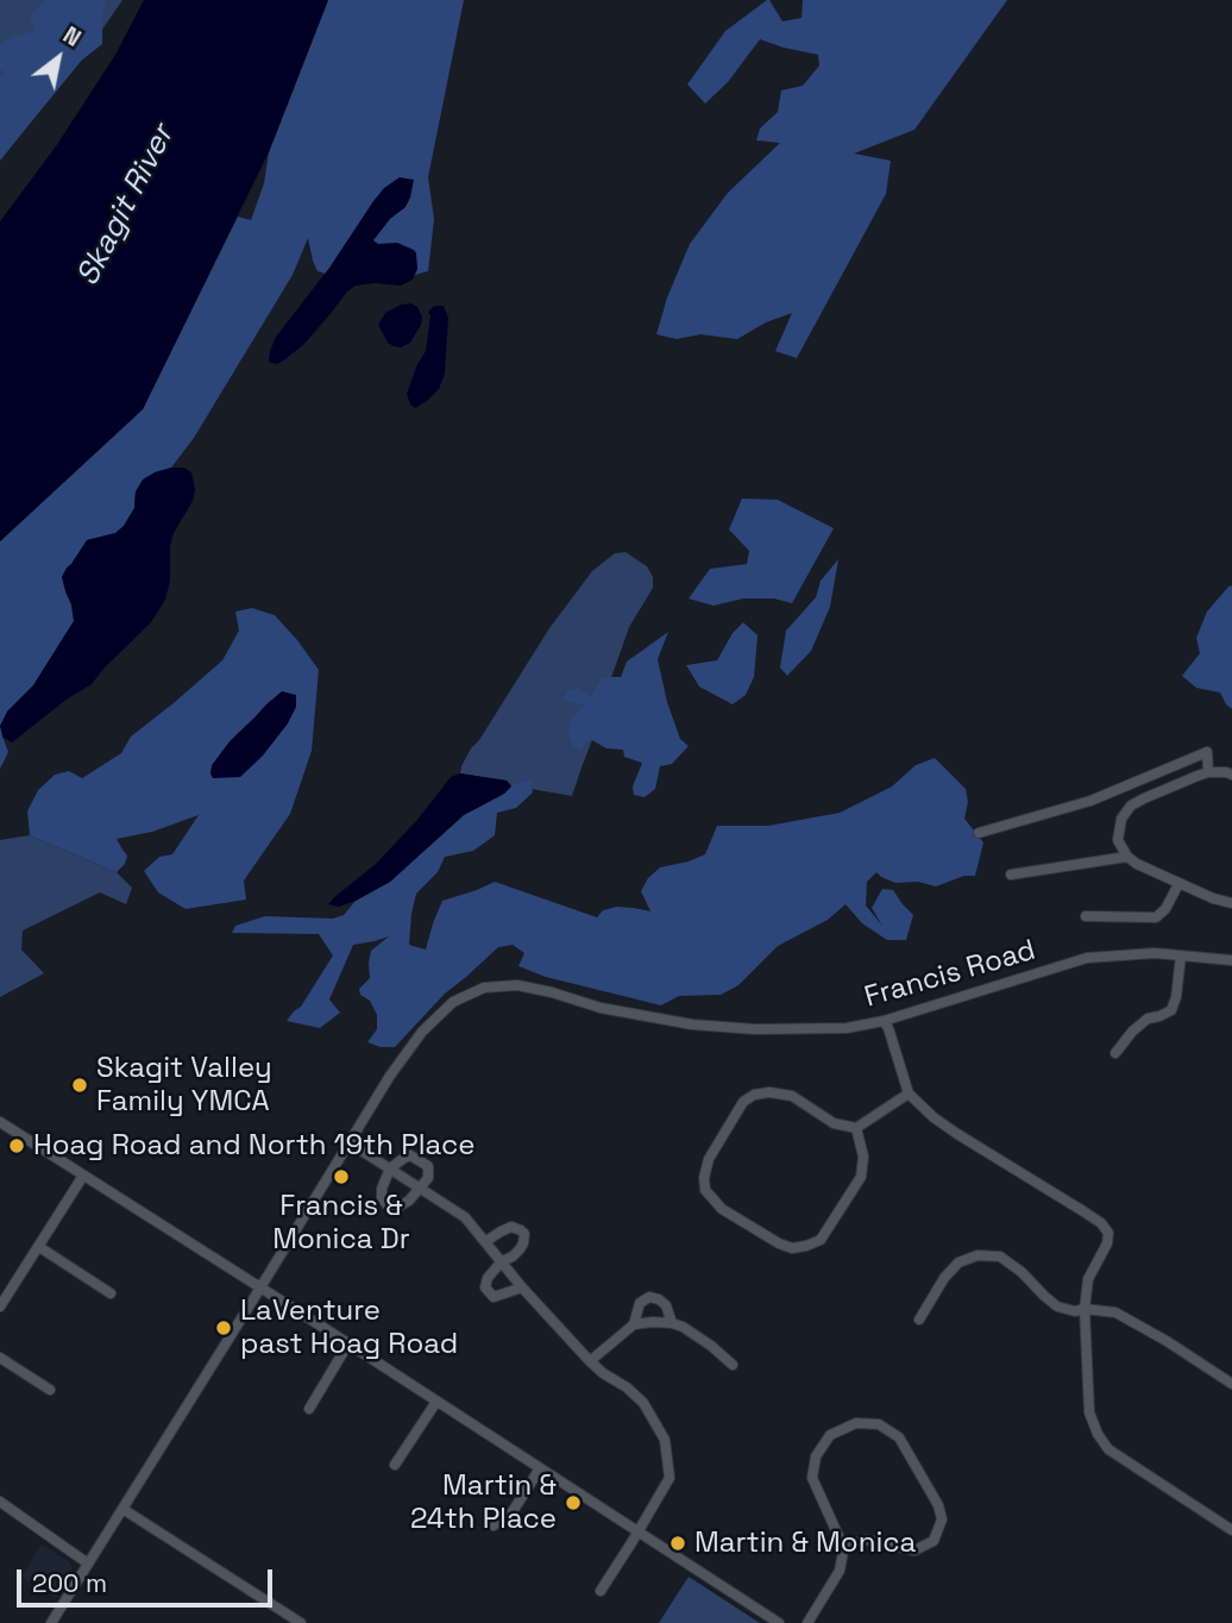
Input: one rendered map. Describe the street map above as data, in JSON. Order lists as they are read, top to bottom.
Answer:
{
  "streets": {
    "street": ["Francis Road"]
  },
  "water": ["Skagit River"],
  "places": [
    "Skagit Valley Family YMCA",
    "Hoag Road and North 19th Place",
    "Francis & Monica Dr",
    "LaVenture past Hoag Road",
    "Martin & 24th Place",
    "Martin & Monica"
  ],
  "scale_bar": "200 m",
  "north": "top right"
}
